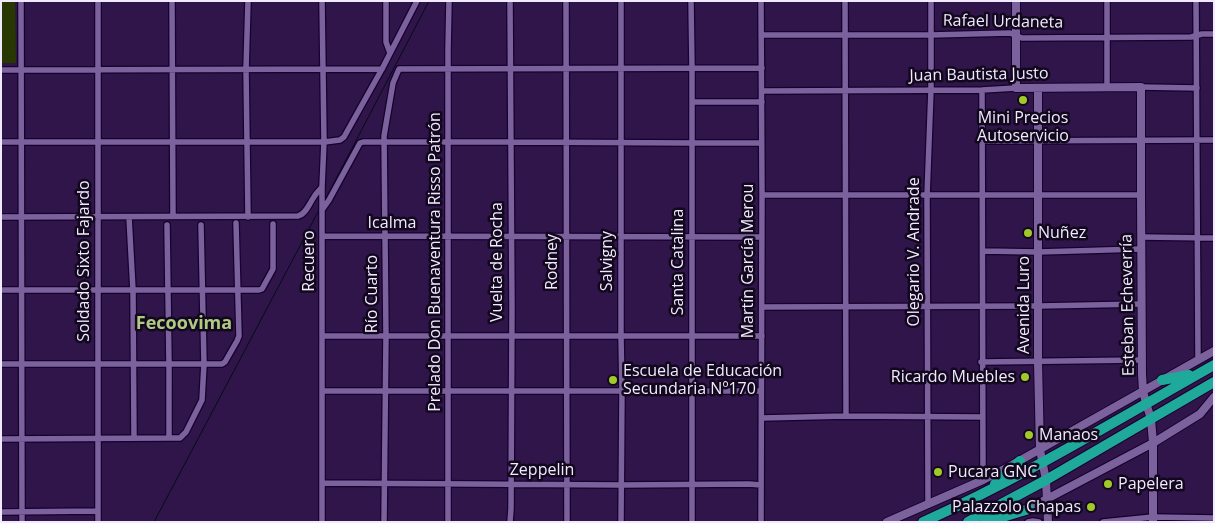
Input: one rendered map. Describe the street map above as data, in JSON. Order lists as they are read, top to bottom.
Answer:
{
  "streets": {
    "street": [
      "Rafael Urdaneta",
      "Juan Bautista Justo",
      "Icalma",
      "Olegario V. Andrade",
      "Soldado Sixto Fajardo",
      "Recuero",
      "Salvigny",
      "Martín García Merou",
      "Prelado Don Buenaventura Risso Patrón",
      "Vuelta de Rocha",
      "Rodney",
      "Santa Catalina",
      "Río Cuarto",
      "Avenida Luro",
      "Esteban Echeverría",
      "Zeppelin"
    ]
  },
  "crossings": [
    ["Rafael Urdaneta", "Olegario V. Andrade"],
    ["Rafael Urdaneta", "Martín García Merou"],
    ["Juan Bautista Justo", "Olegario V. Andrade"],
    ["Juan Bautista Justo", "Martín García Merou"],
    ["Juan Bautista Justo", "Avenida Luro"],
    ["Juan Bautista Justo", "Esteban Echeverría"],
    ["Icalma", "Recuero"],
    ["Icalma", "Salvigny"],
    ["Icalma", "Martín García Merou"],
    ["Icalma", "Prelado Don Buenaventura Risso Patrón"],
    ["Icalma", "Vuelta de Rocha"],
    ["Icalma", "Rodney"],
    ["Icalma", "Santa Catalina"],
    ["Icalma", "Río Cuarto"],
    ["Recuero", "Zeppelin"],
    ["Salvigny", "Zeppelin"],
    ["Martín García Merou", "Zeppelin"],
    ["Prelado Don Buenaventura Risso Patrón", "Río Cuarto"],
    ["Prelado Don Buenaventura Risso Patrón", "Zeppelin"],
    ["Vuelta de Rocha", "Zeppelin"],
    ["Rodney", "Zeppelin"],
    ["Santa Catalina", "Zeppelin"],
    ["Río Cuarto", "Zeppelin"]
  ],
  "districts": ["Fecoovima"],
  "places": [
    "Mini Precios Autoservicio",
    "Nuñez",
    "Ricardo Muebles",
    "Escuela de Educación Secundaria Nº170",
    "Manaos",
    "Pucara GNC",
    "Papelera",
    "Palazzolo Chapas"
  ]
}
